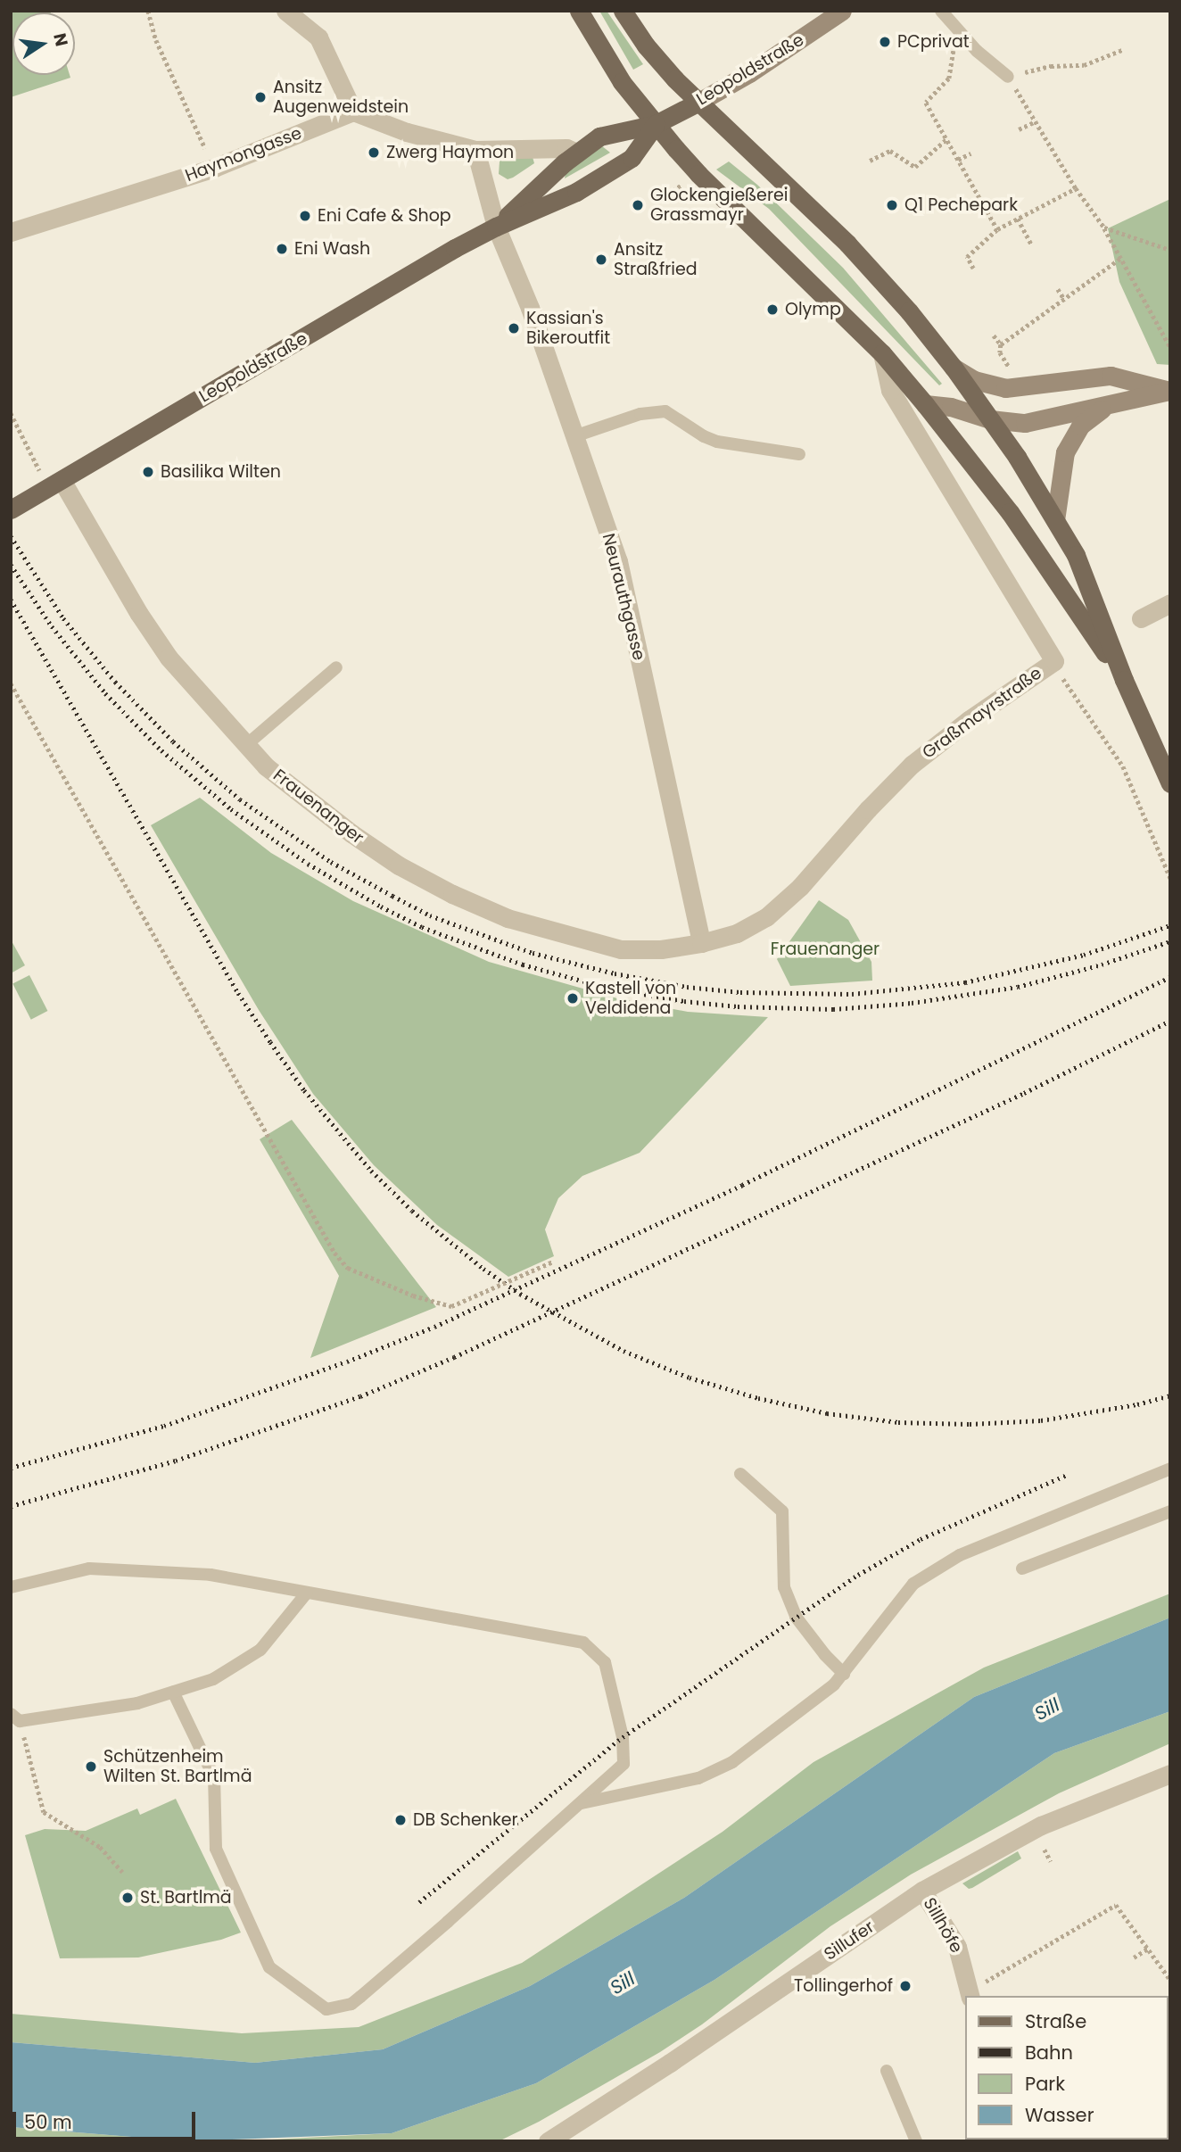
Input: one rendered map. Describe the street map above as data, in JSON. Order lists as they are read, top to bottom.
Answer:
{
  "streets": {
    "main road": ["Leopoldstraße"],
    "street": [
      "Haymongasse",
      "Neurauthgasse",
      "Graßmayrstraße",
      "Frauenanger",
      "Sillhöfe",
      "Sillufer"
    ]
  },
  "crossings": [
    ["Leopoldstraße", "Neurauthgasse"],
    ["Leopoldstraße", "Frauenanger"],
    ["Neurauthgasse", "Graßmayrstraße"],
    ["Neurauthgasse", "Frauenanger"],
    ["Graßmayrstraße", "Frauenanger"],
    ["Sillhöfe", "Sillufer"]
  ],
  "water": ["Sill"],
  "parks": ["Frauenanger"],
  "places": [
    "PCprivat",
    "Ansitz Augenweidstein",
    "Zwerg Haymon",
    "Glockengießerei Grassmayr",
    "Q1 Pechepark",
    "Eni Cafe & Shop",
    "Eni Wash",
    "Ansitz Straßfried",
    "Olymp",
    "Kassian's Bikeroutfit",
    "Basilika Wilten",
    "Kastell von Veldidena",
    "Schützenheim Wilten St. Bartlmä",
    "DB Schenker",
    "St. Bartlmä",
    "Tollingerhof"
  ],
  "legend": [
    "Straße",
    "Bahn",
    "Park",
    "Wasser"
  ],
  "scale_bar": "50 m",
  "north": "right"
}
